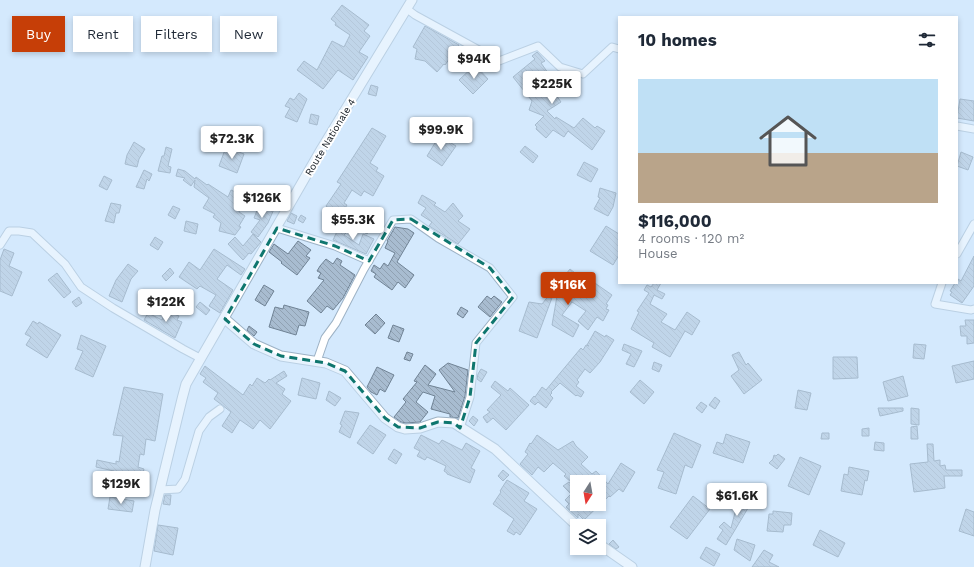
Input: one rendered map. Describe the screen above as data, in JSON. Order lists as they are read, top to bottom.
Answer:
{
  "streets": {
    "main road": ["Route Nationale 4"]
  },
  "north": "bottom",
  "page": {
    "chip": [
      "Buy",
      "Rent",
      "Filters",
      "New"
    ],
    "heading": "10 homes",
    "price": [
      "$94K",
      "$225K",
      "$99.9K",
      "$72.3K",
      "$126K",
      "$55.3K",
      "$116K",
      "$122K",
      "$129K",
      "$61.6K"
    ],
    "list": [
      {
        "name": "$116,000",
        "note": "4 rooms · 120 m² · House"
      }
    ]
  }
}
